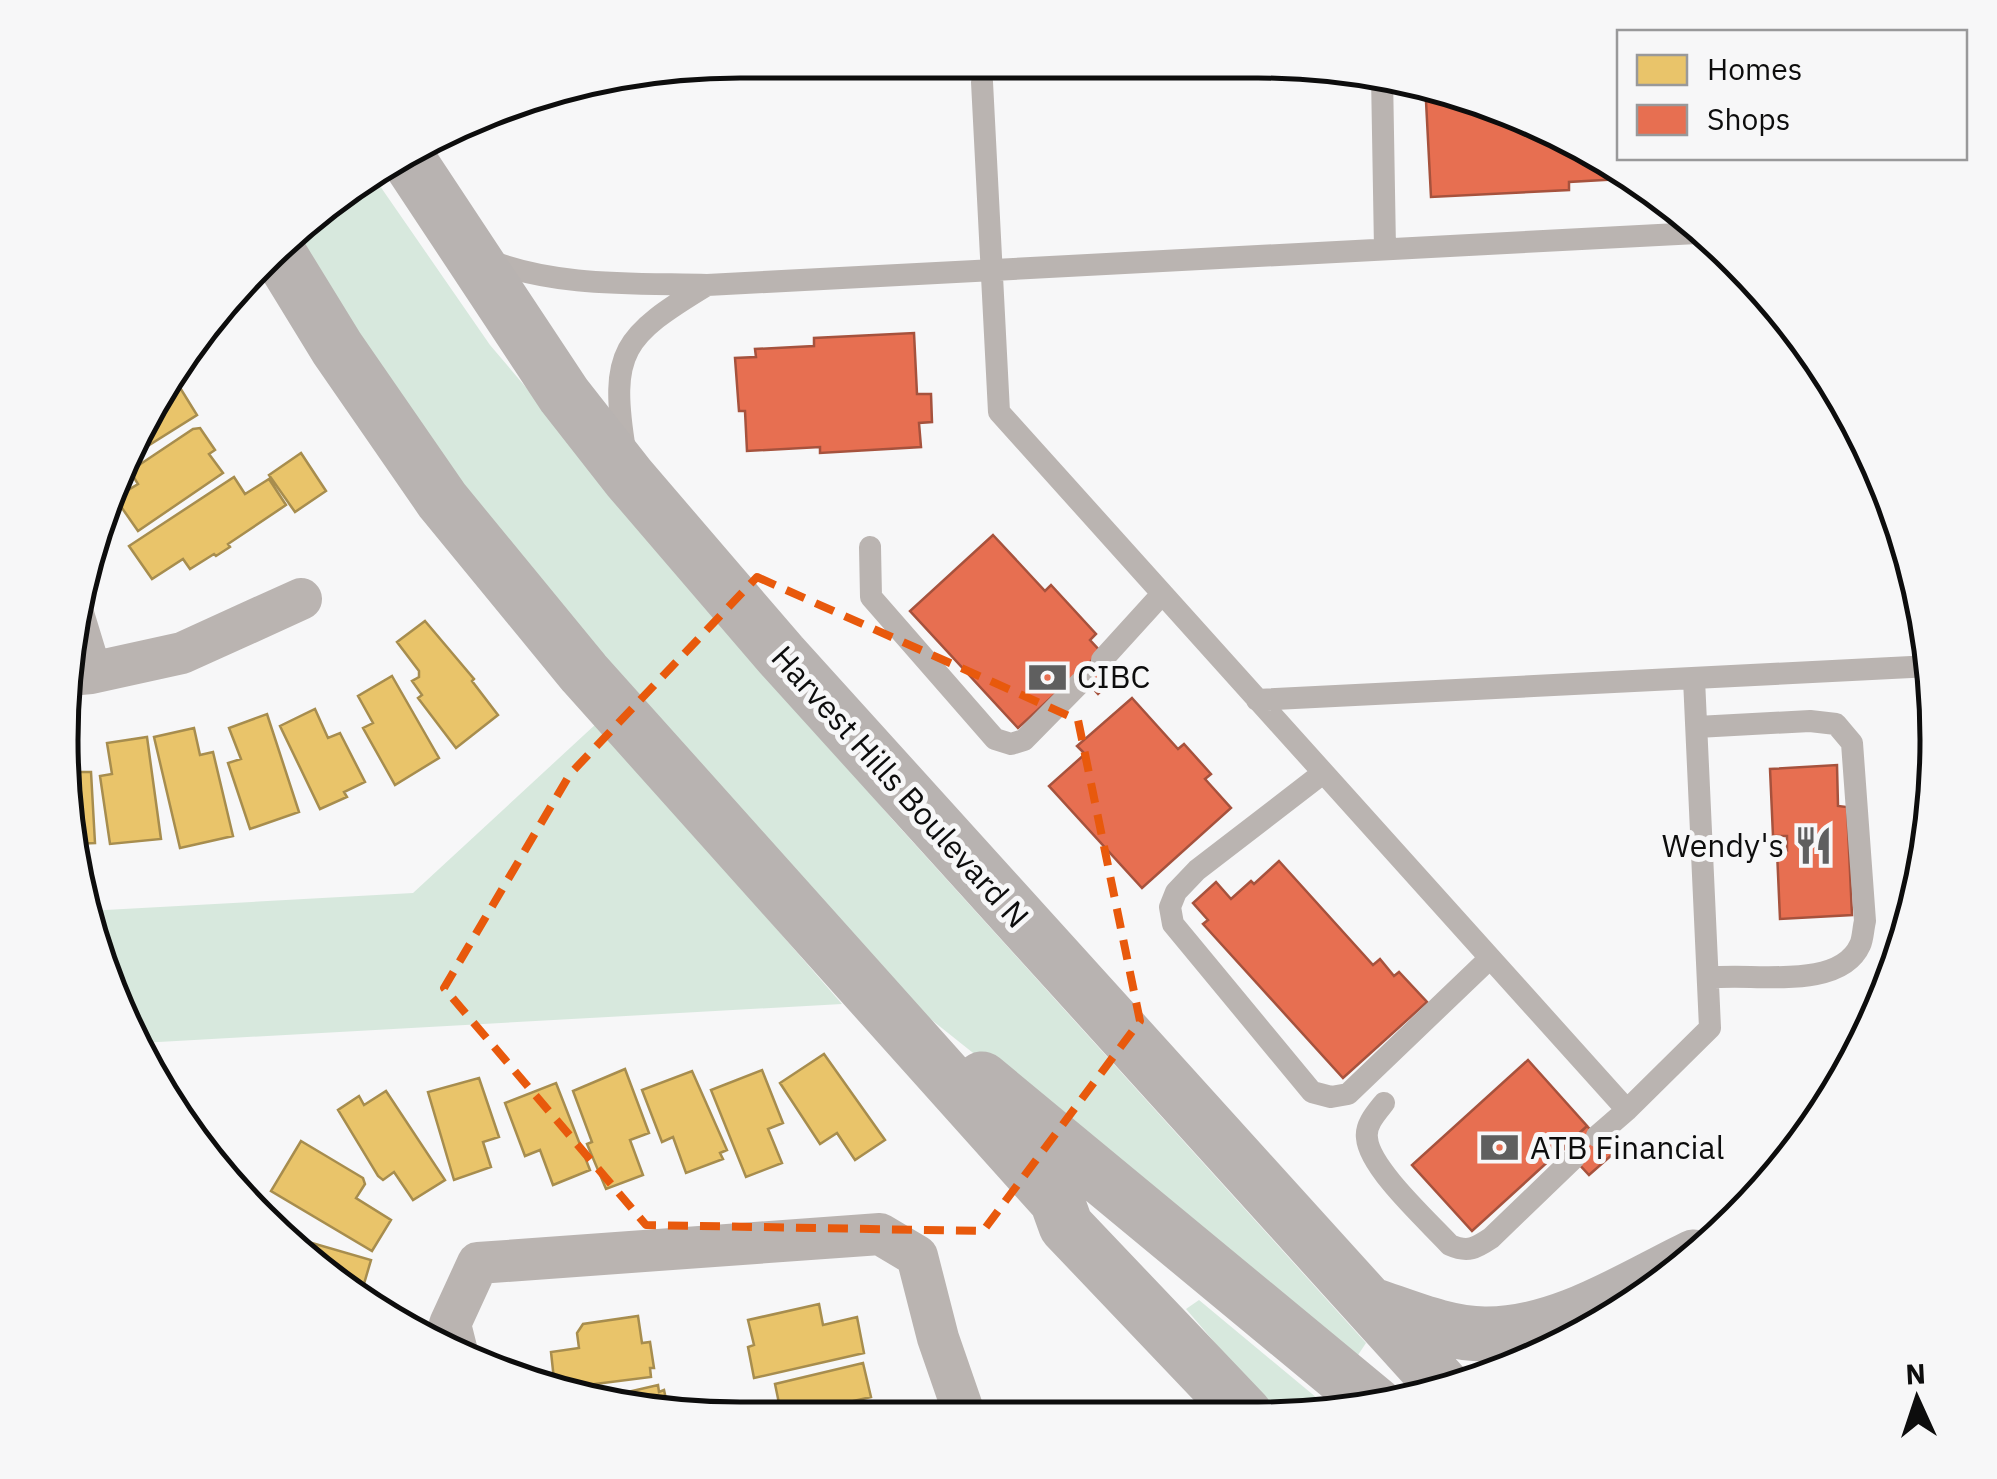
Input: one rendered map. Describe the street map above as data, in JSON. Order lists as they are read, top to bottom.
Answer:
{
  "streets": {
    "main road": ["Harvest Hills Boulevard N"]
  },
  "places": {
    "bank": ["CIBC", "ATB Financial"],
    "restaurant": ["Wendy's"]
  },
  "legend": ["Homes", "Shops"],
  "north": "top"
}
